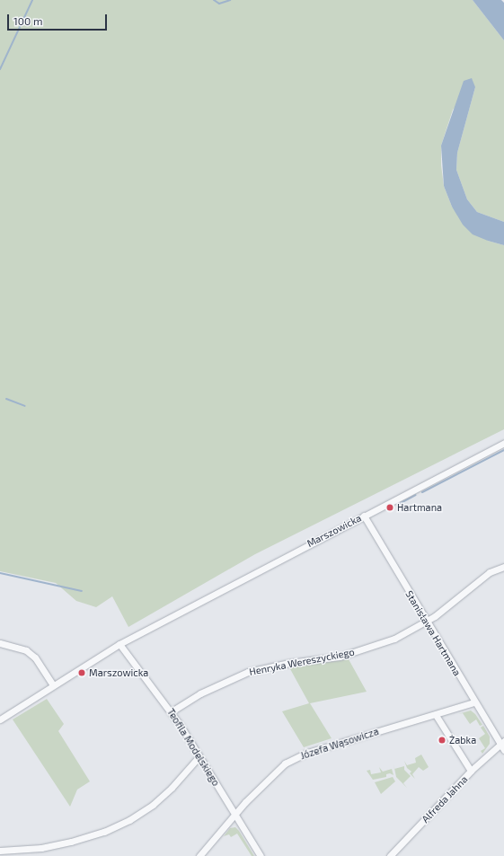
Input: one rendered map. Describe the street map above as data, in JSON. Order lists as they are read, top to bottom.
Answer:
{
  "streets": {
    "street": [
      "Marszowicka",
      "Stanisława Hartmana",
      "Henryka Wereszyckiego",
      "Józefa Wąsowicza",
      "Teofila Modelskiego",
      "Alfreda Jahna"
    ]
  },
  "crossings": [
    ["Marszowicka", "Stanisława Hartmana"],
    ["Marszowicka", "Teofila Modelskiego"],
    ["Stanisława Hartmana", "Henryka Wereszyckiego"],
    ["Stanisława Hartmana", "Józefa Wąsowicza"],
    ["Stanisława Hartmana", "Alfreda Jahna"],
    ["Henryka Wereszyckiego", "Teofila Modelskiego"],
    ["Józefa Wąsowicza", "Teofila Modelskiego"]
  ],
  "places": ["Hartmana", "Marszowicka", "Żabka"],
  "scale_bar": "100 m"
}
